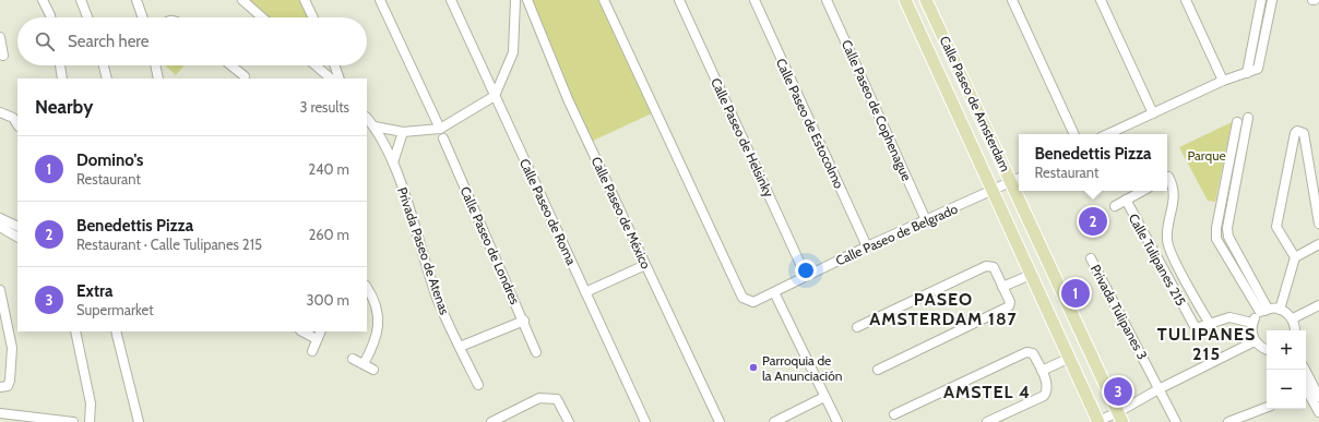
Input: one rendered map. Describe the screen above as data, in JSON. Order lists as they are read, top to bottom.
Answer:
{
  "streets": {
    "main road": ["Calle Paseo de Amsterdam"],
    "street": [
      "Calle Paseo de Cophenague",
      "Calle Paseo de Estocolmo",
      "Calle Paseo de Helsinky",
      "Calle Paseo de Roma",
      "Calle Paseo de México",
      "Calle Paseo de Belgrado",
      "Calle Paseo de Londres",
      "Privada Paseo de Atenas",
      "Calle Tulipanes 215",
      "Privada Tulipanes 3"
    ]
  },
  "crossings": [
    ["Calle Paseo de Amsterdam", "Calle Paseo de Belgrado"],
    ["Calle Paseo de Cophenague", "Calle Paseo de Belgrado"],
    ["Calle Paseo de Estocolmo", "Calle Paseo de Belgrado"],
    ["Calle Paseo de Helsinky", "Calle Paseo de Belgrado"]
  ],
  "districts": ["PASEO AMSTERDAM 187", "TULIPANES 215", "AMSTEL 4"],
  "parks": ["Parque"],
  "places": ["Parroquia de la Anunciación"],
  "page": {
    "search": "Search here",
    "heading": ["Nearby", "3 results"],
    "popup": ["Benedettis Pizza", "Restaurant"],
    "list": [
      {
        "mark": "1",
        "name": "Domino's",
        "note": "Restaurant",
        "value": "240 m"
      },
      {
        "mark": "2",
        "name": "Benedettis Pizza",
        "note": "Restaurant · Calle Tulipanes 215",
        "value": "260 m"
      },
      {
        "mark": "3",
        "name": "Extra",
        "note": "Supermarket",
        "value": "300 m"
      }
    ],
    "pins": ["2", "1", "3"],
    "map_buttons": ["+", "−"]
  }
}
